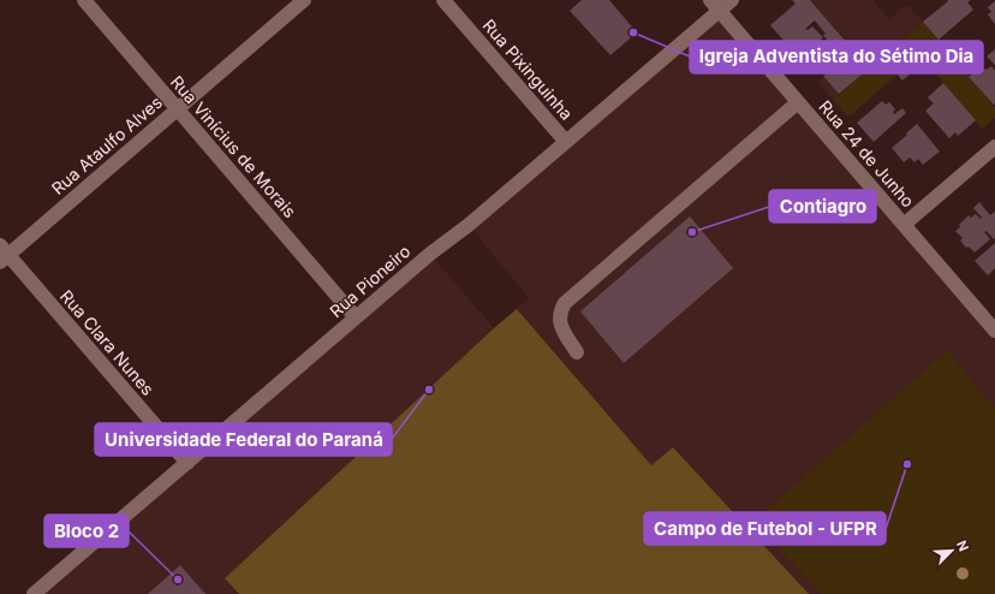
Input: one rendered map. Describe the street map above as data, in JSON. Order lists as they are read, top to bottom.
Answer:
{
  "streets": {
    "street": [
      "Rua Pixinguinha",
      "Rua Ataulfo Alves",
      "Rua Vinícius de Morais",
      "Rua 24 de Junho",
      "Rua Pioneiro",
      "Rua Clara Nunes"
    ]
  },
  "crossings": [
    ["Rua Pixinguinha", "Rua Pioneiro"],
    ["Rua Ataulfo Alves", "Rua Vinícius de Morais"],
    ["Rua Ataulfo Alves", "Rua Clara Nunes"],
    ["Rua Vinícius de Morais", "Rua Pioneiro"],
    ["Rua 24 de Junho", "Rua Pioneiro"],
    ["Rua Pioneiro", "Rua Clara Nunes"]
  ],
  "places": [
    "Igreja Adventista do Sétimo Dia",
    "Contiagro",
    "Universidade Federal do Paraná",
    "Campo de Futebol - UFPR",
    "Bloco 2"
  ],
  "north": "top right"
}
